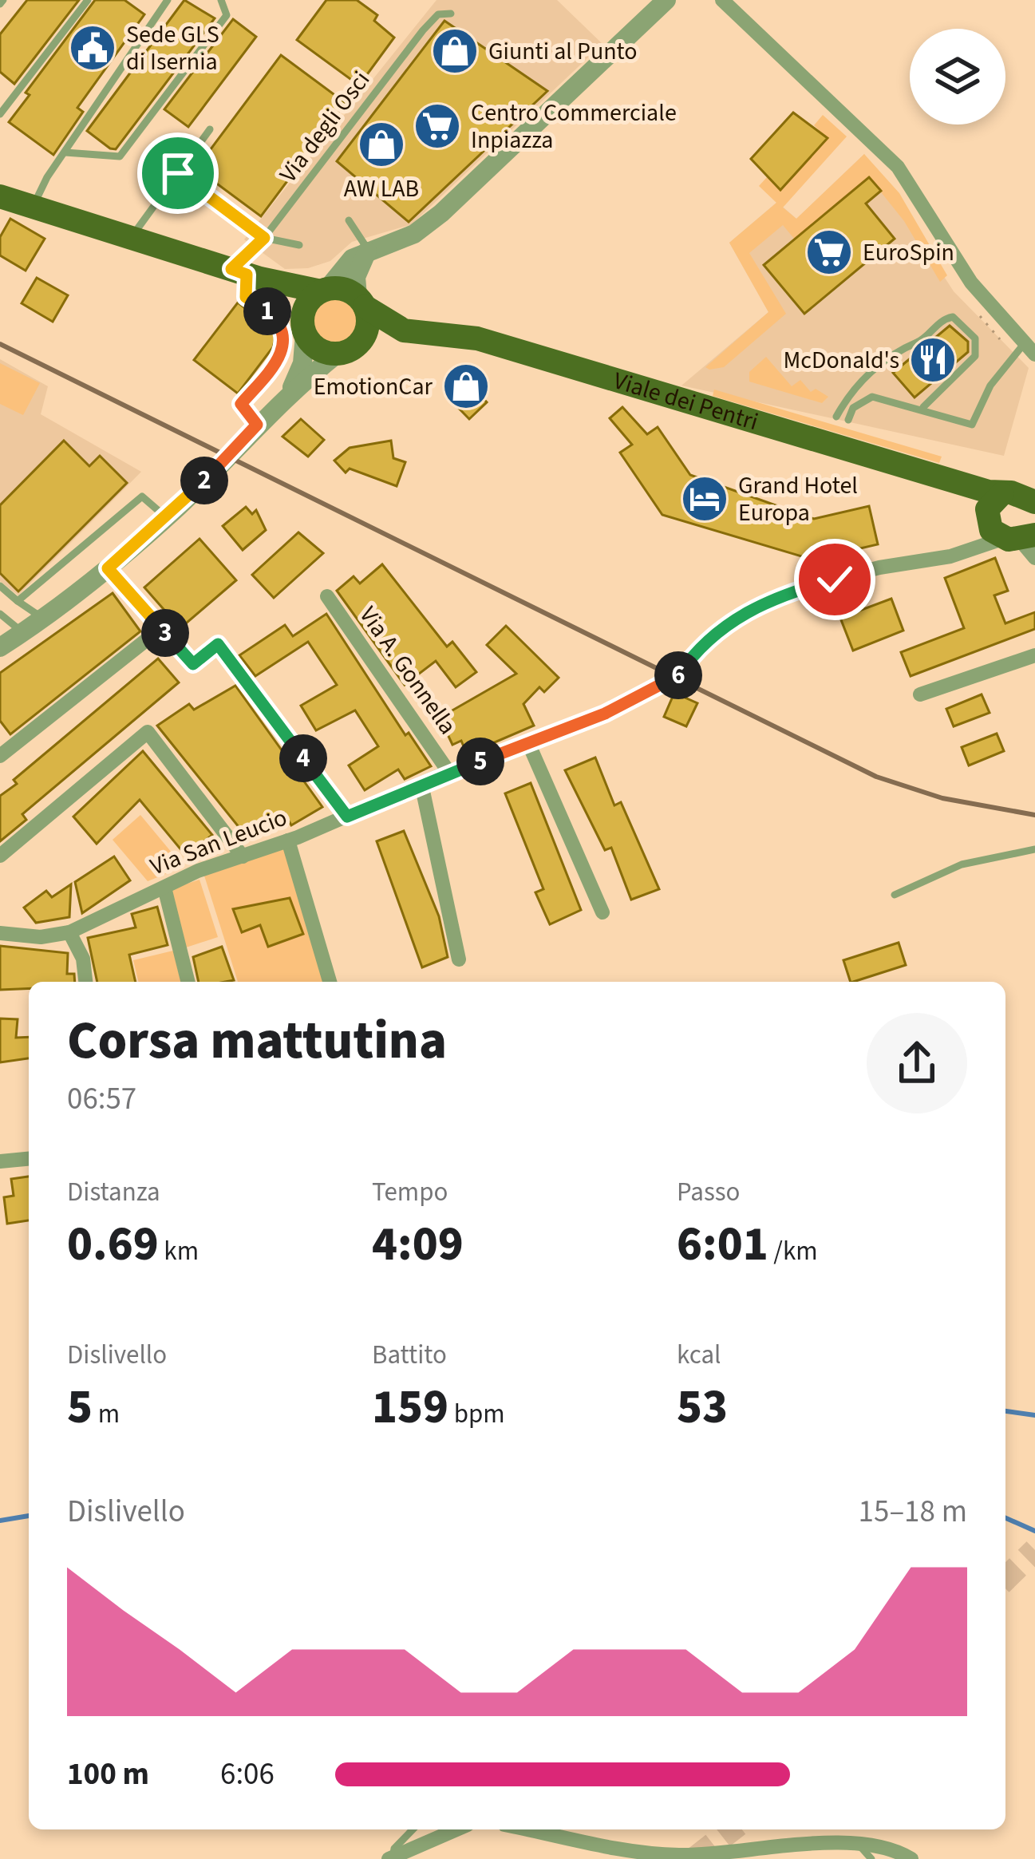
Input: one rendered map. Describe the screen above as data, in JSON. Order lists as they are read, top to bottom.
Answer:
{
  "streets": {
    "main road": ["Viale dei Pentri"],
    "street": ["Via A. Gonnella", "Via San Leucio"],
    "lane": ["Via degli Osci"]
  },
  "crossings": [
    ["Viale dei Pentri", "Via San Leucio"],
    ["Via A. Gonnella", "Via San Leucio"]
  ],
  "places": {
    "public building": ["Sede GLS di Isernia"],
    "shop": ["Giunti al Punto", "AW LAB", "EmotionCar"],
    "supermarket": ["Centro Commerciale Inpiazza", "EuroSpin"],
    "restaurant": ["McDonald's"],
    "hotel": ["Grand Hotel Europa"]
  },
  "page": {
    "pins": [
      "1",
      "2",
      "3",
      "6",
      "4",
      "5"
    ],
    "heading": ["Corsa mattutina", "06:57"],
    "stats": [
      ["Distanza", "0.69 km"],
      ["Tempo", "4:09"],
      ["Passo", "6:01 /km"],
      ["Dislivello", "5 m"],
      ["Battito", "159 bpm"],
      ["kcal", "53"]
    ],
    "chart": ["Dislivello", "15–18 m"],
    "list": [
      {
        "name": "100 m",
        "note": "6:06"
      }
    ]
  }
}
